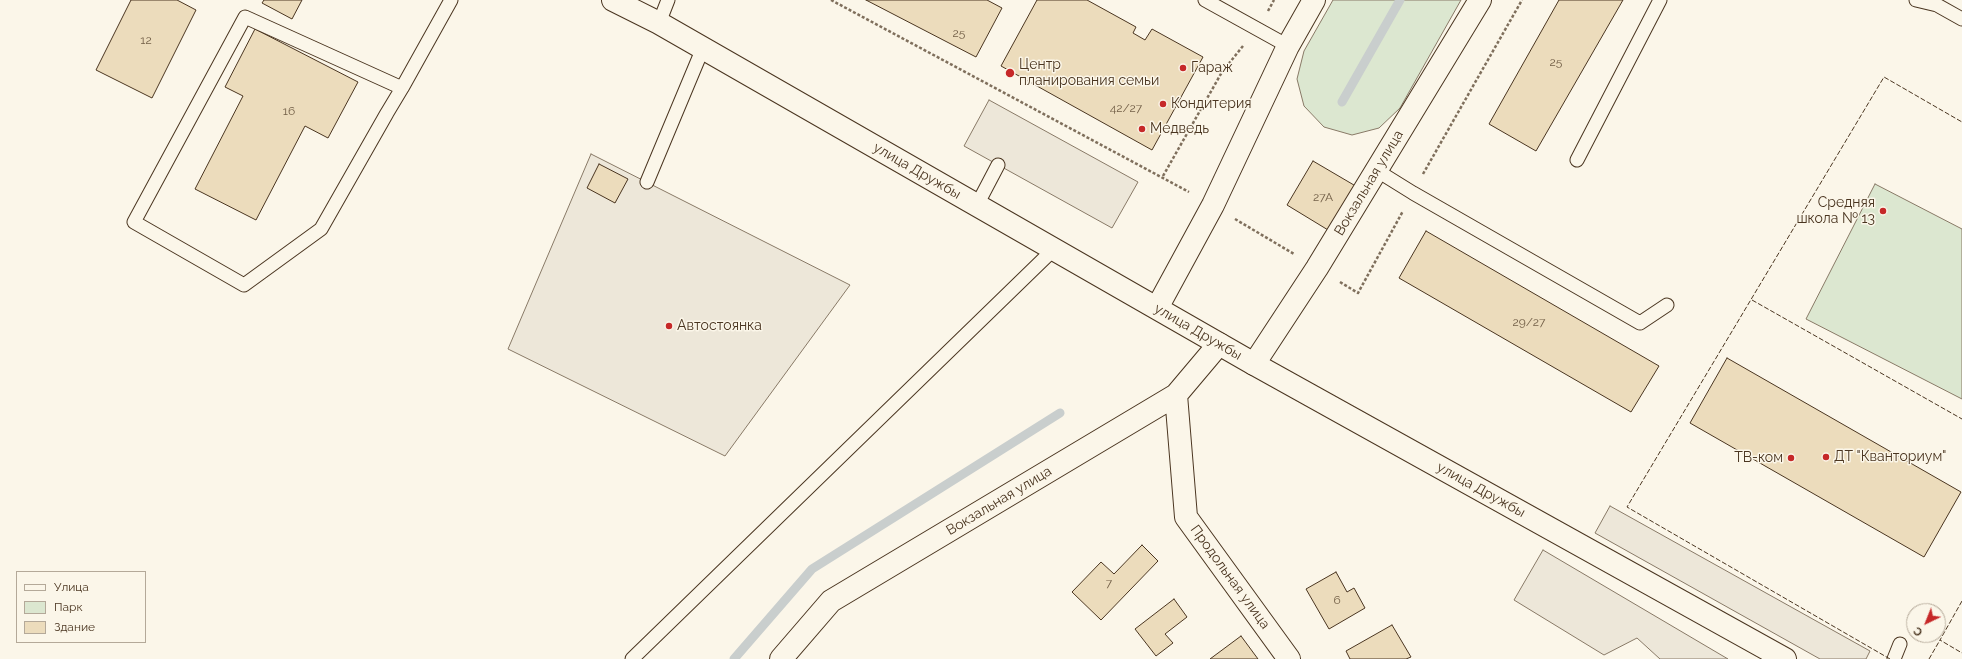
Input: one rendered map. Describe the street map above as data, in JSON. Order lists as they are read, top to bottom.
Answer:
{
  "streets": {
    "street": ["улица Дружбы", "Вокзальная улица", "Продольная улица"]
  },
  "crossings": [
    ["улица Дружбы", "Вокзальная улица"],
    ["Вокзальная улица", "Продольная улица"]
  ],
  "places": [
    "Гараж",
    "Центр планирования семьи",
    "Кондитерия",
    "Медведь",
    "Средняя школа № 13",
    "Автостоянка",
    "ДТ \"Кванториум\"",
    "ТВ-ком"
  ],
  "house_numbers": [
    "25",
    "12",
    "25",
    "42/27",
    "16",
    "27А",
    "29/27",
    "7",
    "6"
  ],
  "legend": ["Улица", "Парк", "Здание"],
  "north": "bottom left"
}
